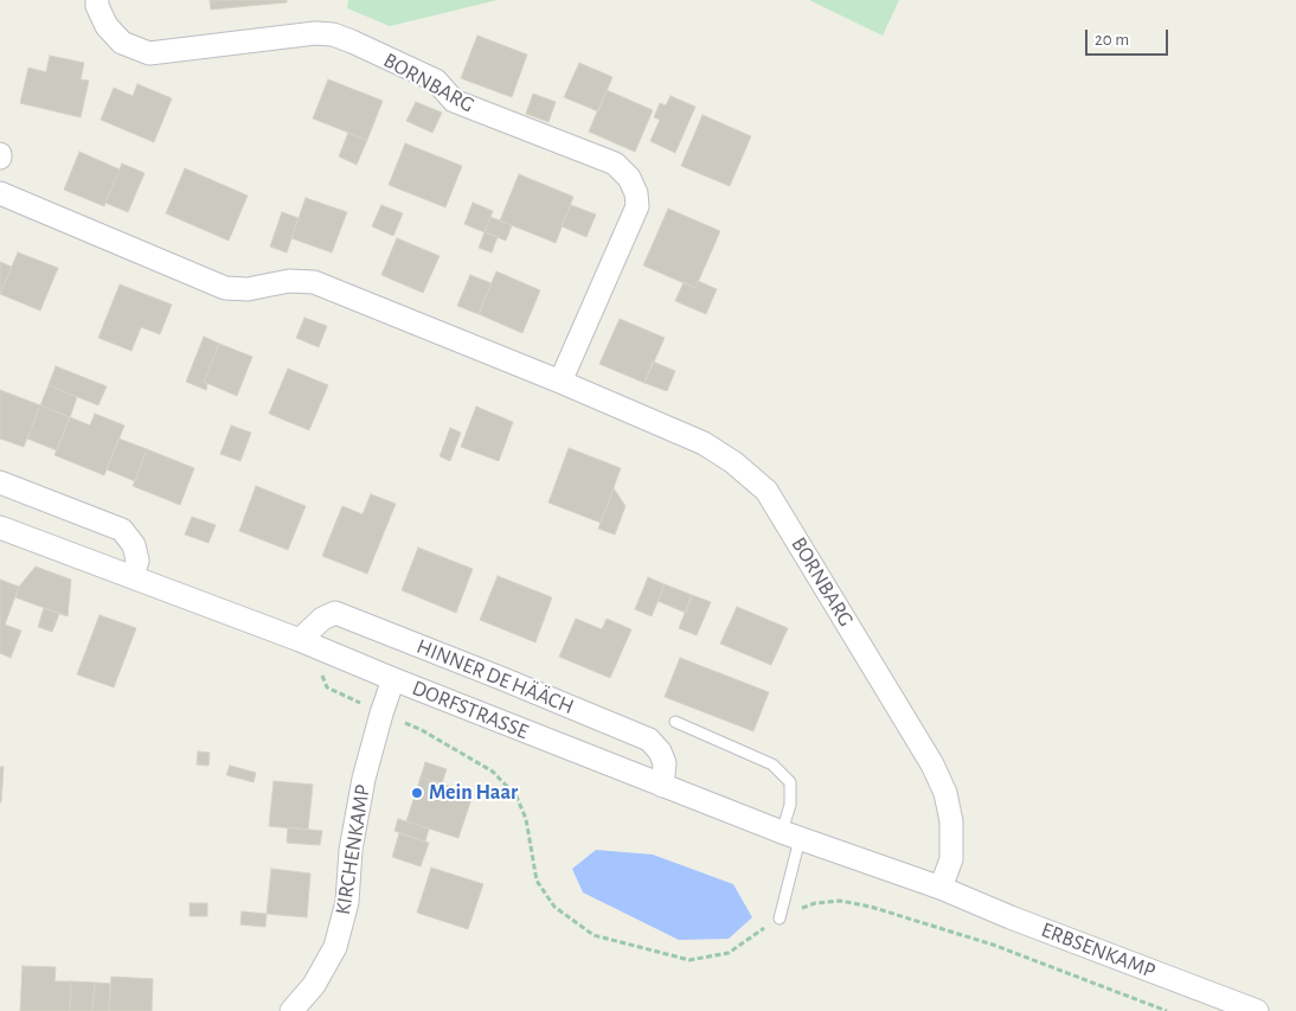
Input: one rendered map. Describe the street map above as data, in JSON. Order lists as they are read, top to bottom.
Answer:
{
  "streets": {
    "street": [
      "BORNBARG",
      "HINNER DE HÄÄCH",
      "DORFSTRASSE",
      "KIRCHENKAMP",
      "ERBSENKAMP"
    ]
  },
  "crossings": [
    ["BORNBARG", "DORFSTRASSE"],
    ["BORNBARG", "ERBSENKAMP"],
    ["HINNER DE HÄÄCH", "DORFSTRASSE"],
    ["DORFSTRASSE", "KIRCHENKAMP"],
    ["DORFSTRASSE", "ERBSENKAMP"]
  ],
  "places": ["Mein Haar"],
  "scale_bar": "20 m"
}
